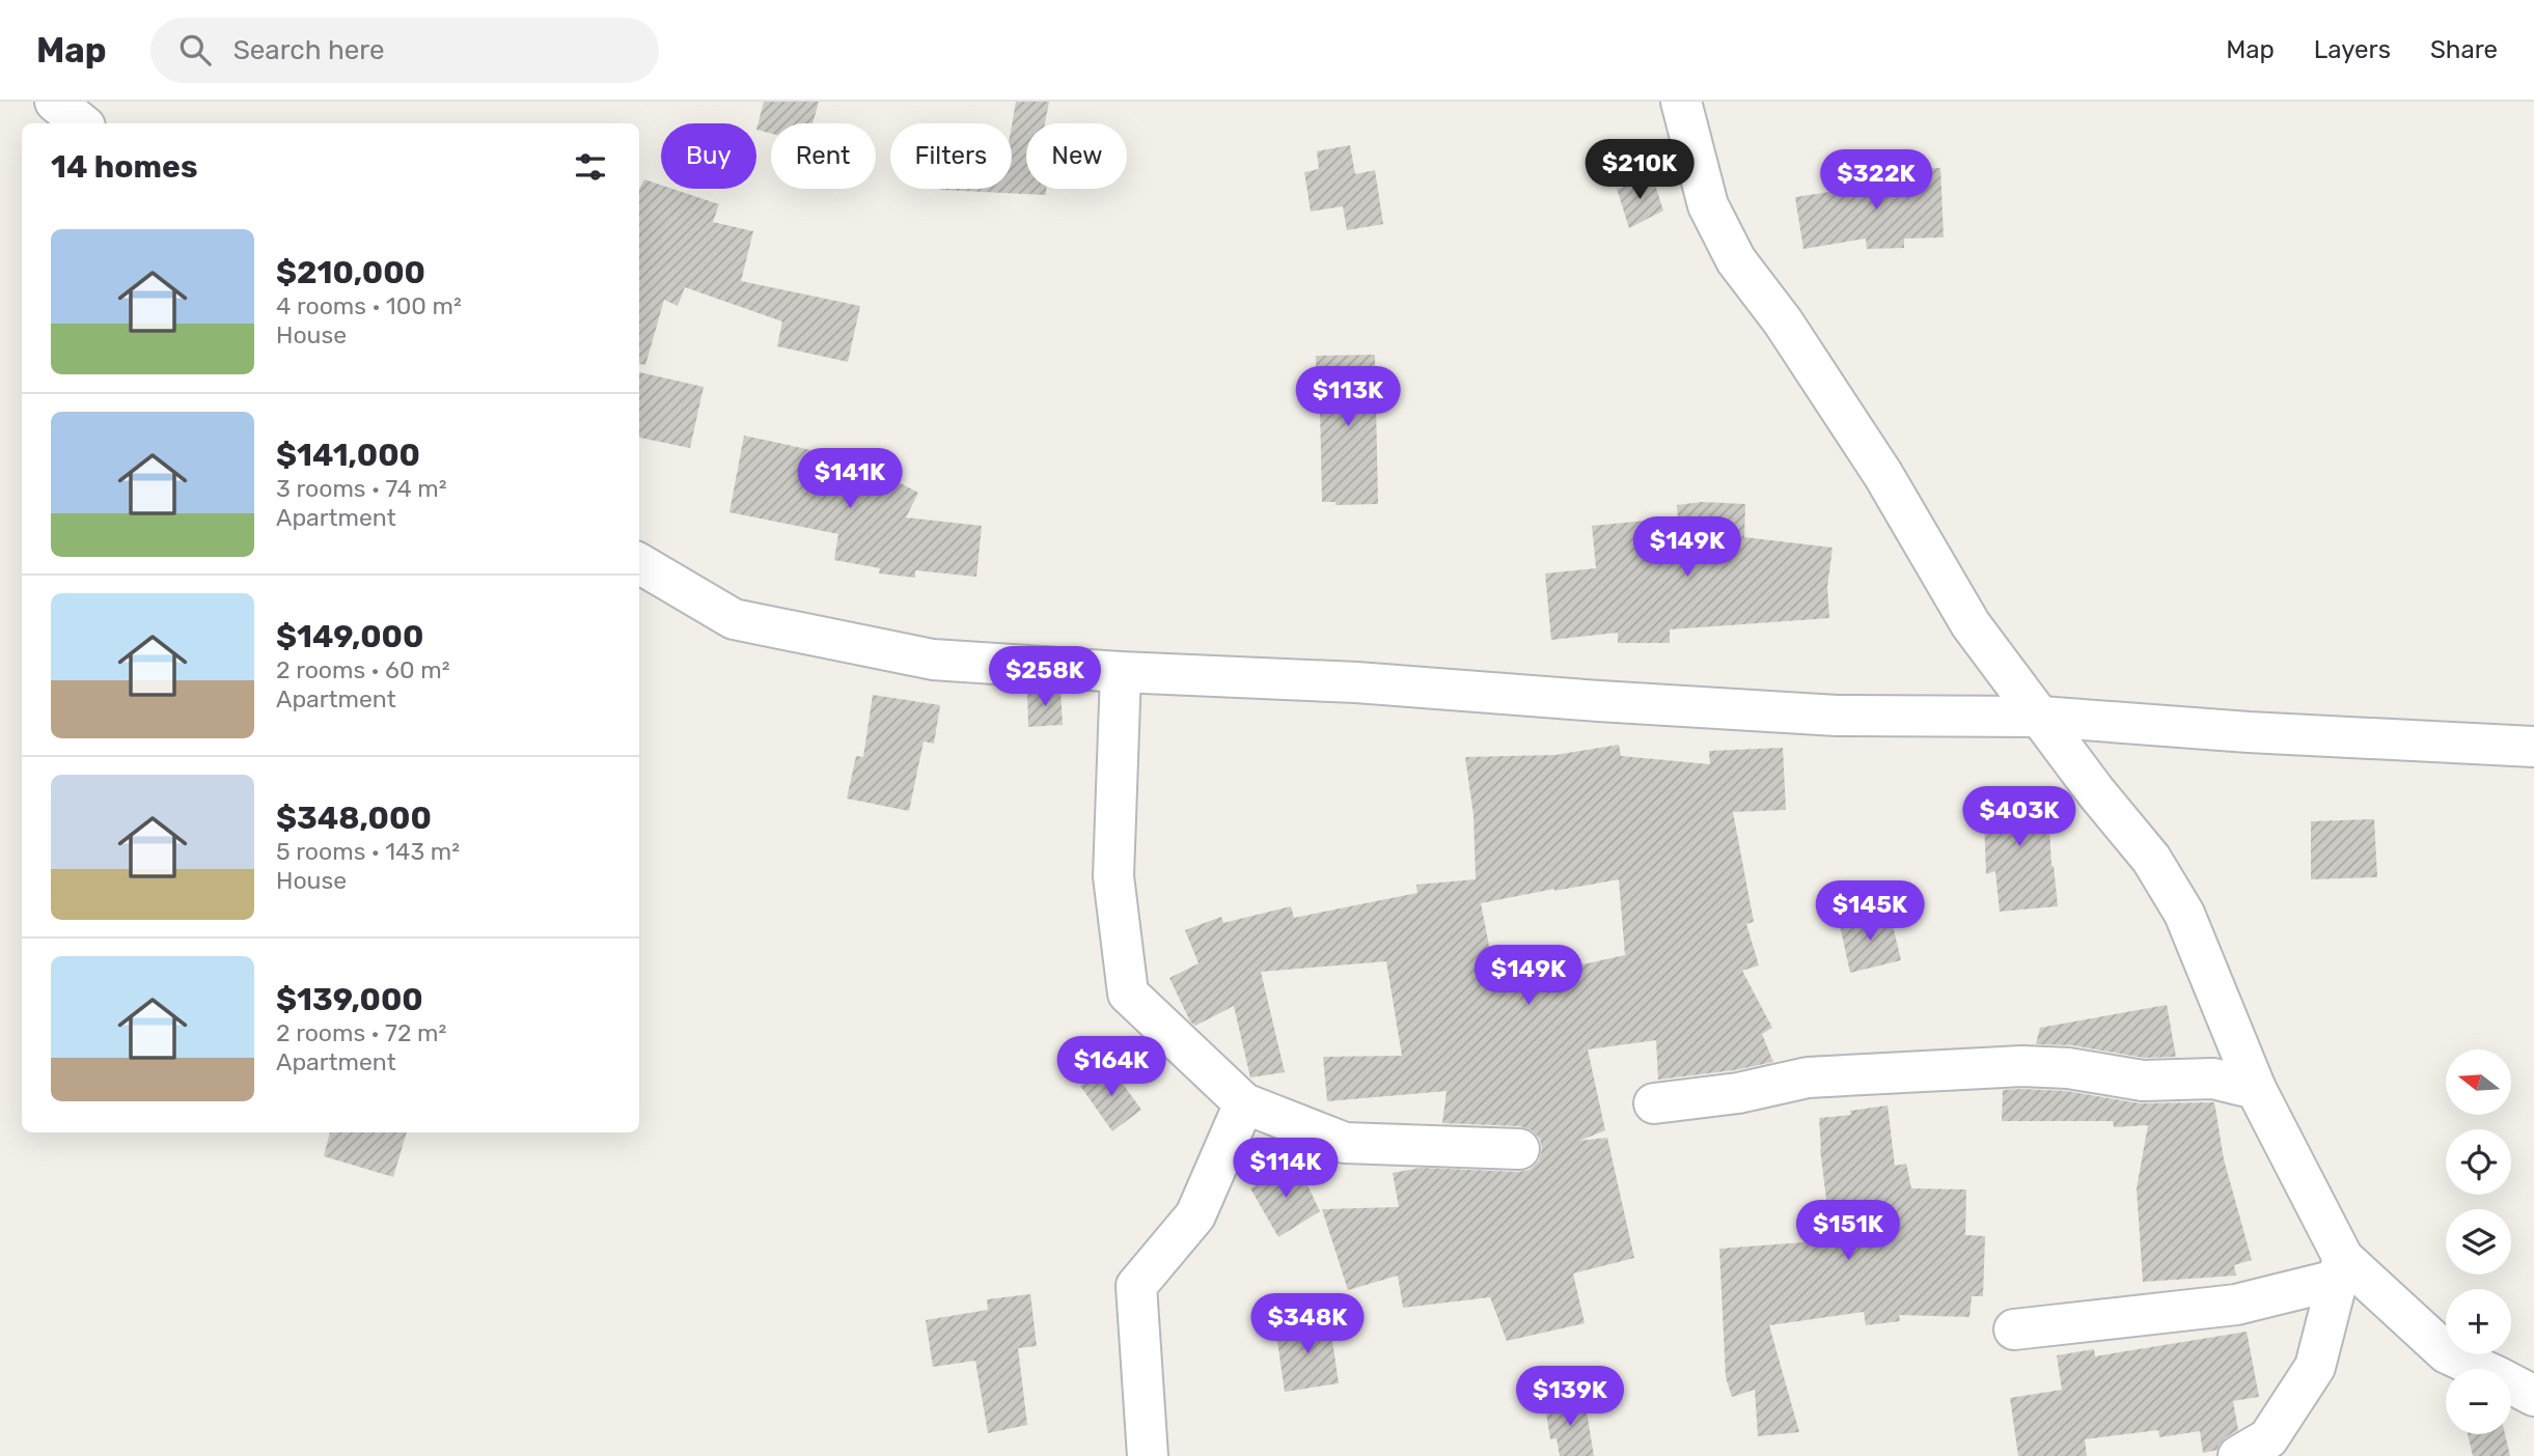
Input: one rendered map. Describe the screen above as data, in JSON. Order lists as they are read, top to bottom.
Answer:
{
  "north": "left",
  "page": {
    "header": "Map",
    "search": "Search here",
    "nav": ["Map", "Layers", "Share"],
    "chip": [
      "Buy",
      "Rent",
      "Filters",
      "New"
    ],
    "heading": "14 homes",
    "price": [
      "$210K",
      "$322K",
      "$113K",
      "$141K",
      "$149K",
      "$258K",
      "$403K",
      "$145K",
      "$149K",
      "$164K",
      "$114K",
      "$151K",
      "$348K",
      "$139K"
    ],
    "list": [
      {
        "name": "$210,000",
        "note": "4 rooms · 100 m² · House"
      },
      {
        "name": "$141,000",
        "note": "3 rooms · 74 m² · Apartment"
      },
      {
        "name": "$149,000",
        "note": "2 rooms · 60 m² · Apartment"
      },
      {
        "name": "$348,000",
        "note": "5 rooms · 143 m² · House"
      },
      {
        "name": "$139,000",
        "note": "2 rooms · 72 m² · Apartment"
      }
    ],
    "map_buttons": ["+", "−"]
  }
}
